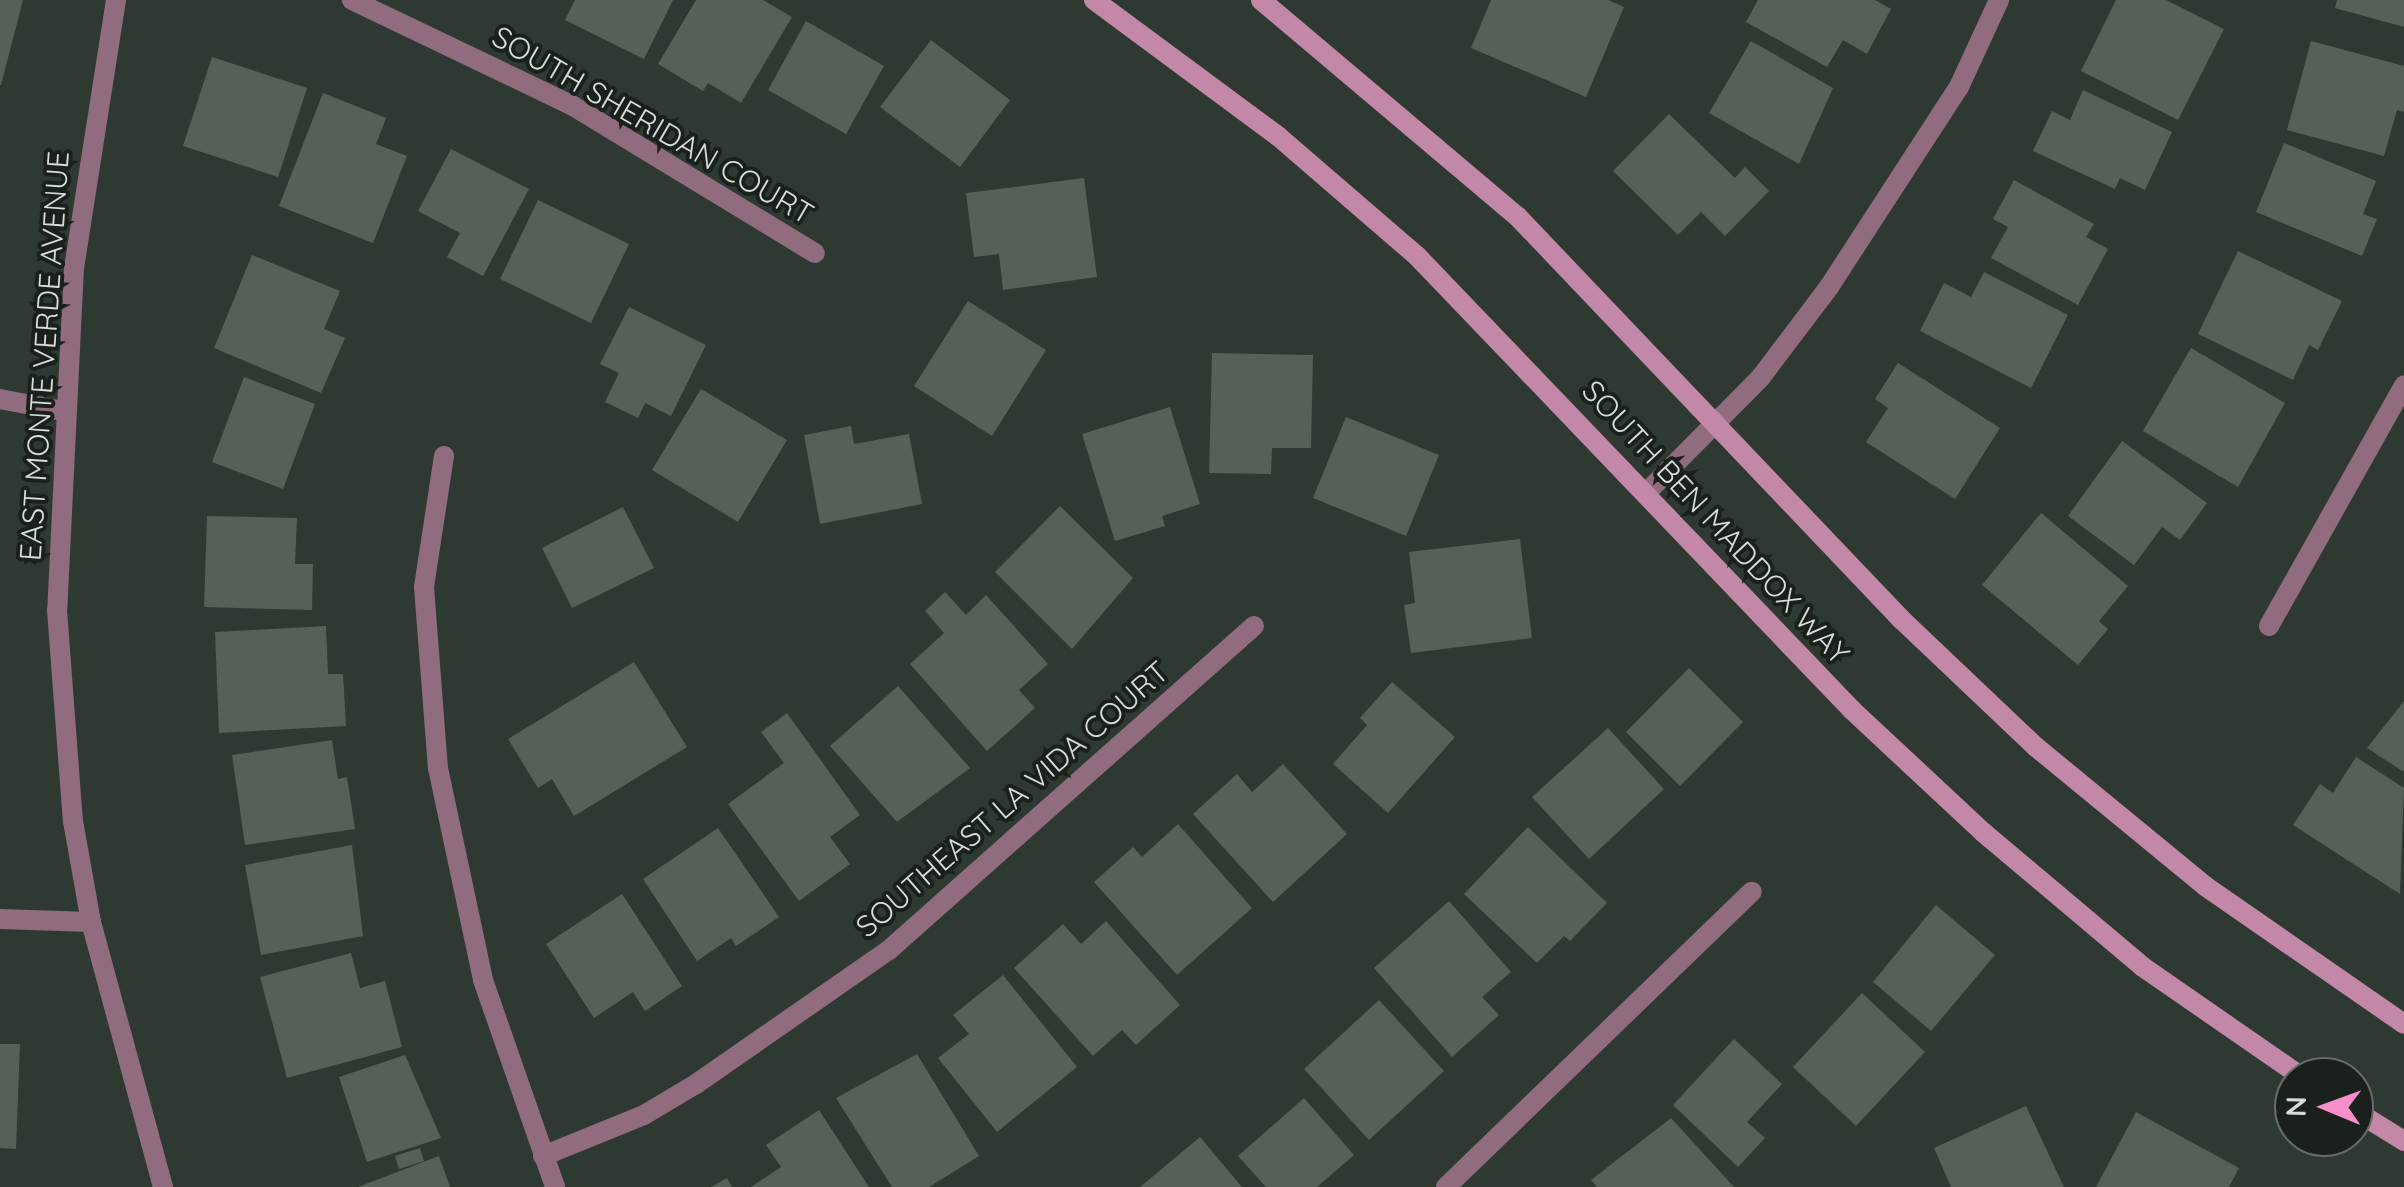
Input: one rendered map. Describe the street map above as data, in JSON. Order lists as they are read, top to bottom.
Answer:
{
  "streets": {
    "main road": ["SOUTH BEN MADDOX WAY"],
    "street": ["SOUTH SHERIDAN COURT", "EAST MONTE VERDE AVENUE", "SOUTHEAST LA VIDA COURT"]
  },
  "north": "left"
}
